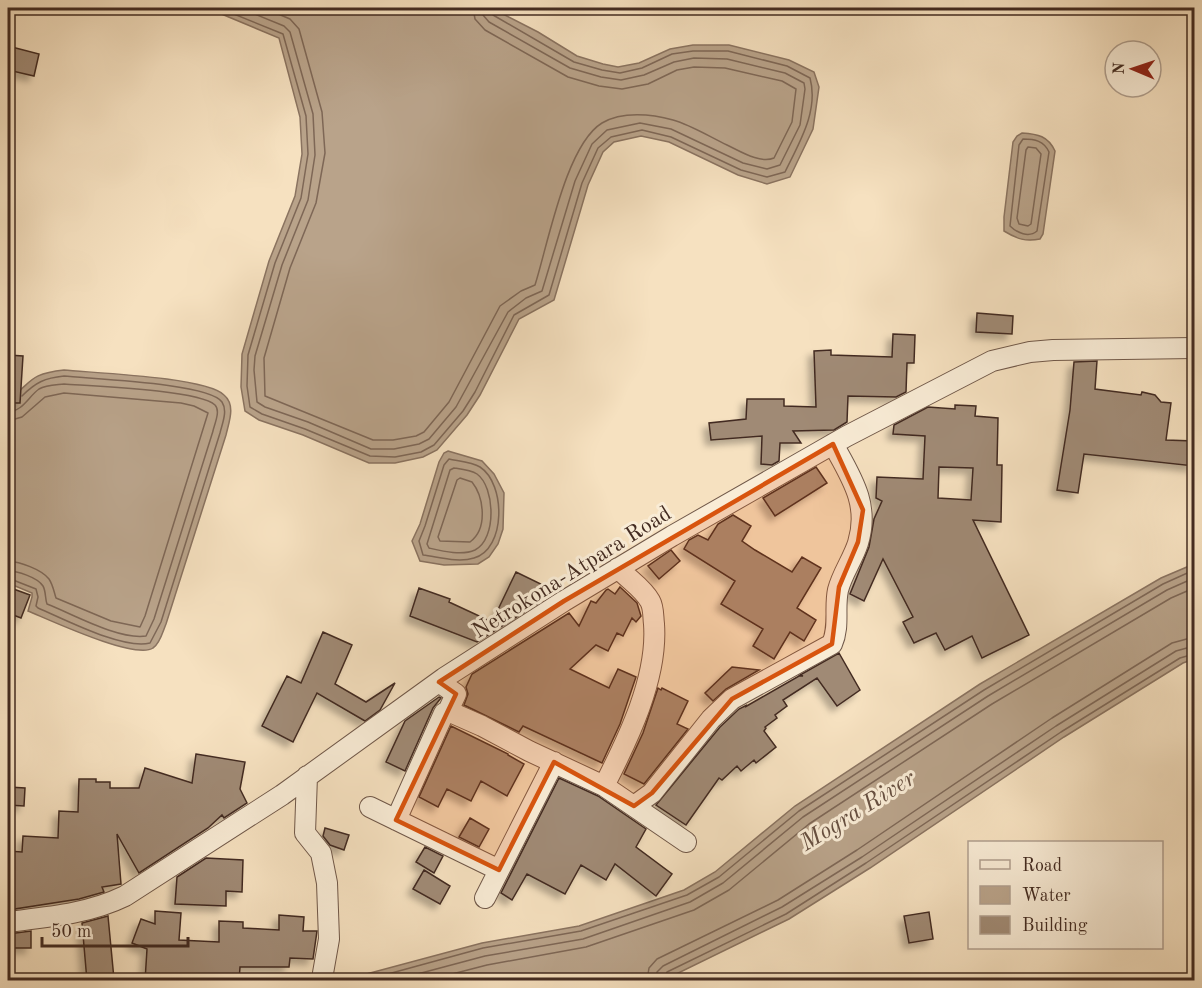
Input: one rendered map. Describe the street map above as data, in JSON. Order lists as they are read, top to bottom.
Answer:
{
  "streets": {
    "street": ["Netrokona-Atpara Road"]
  },
  "water": ["Mogra River"],
  "legend": ["Road", "Water", "Building"],
  "scale_bar": "50 m",
  "north": "left"
}
